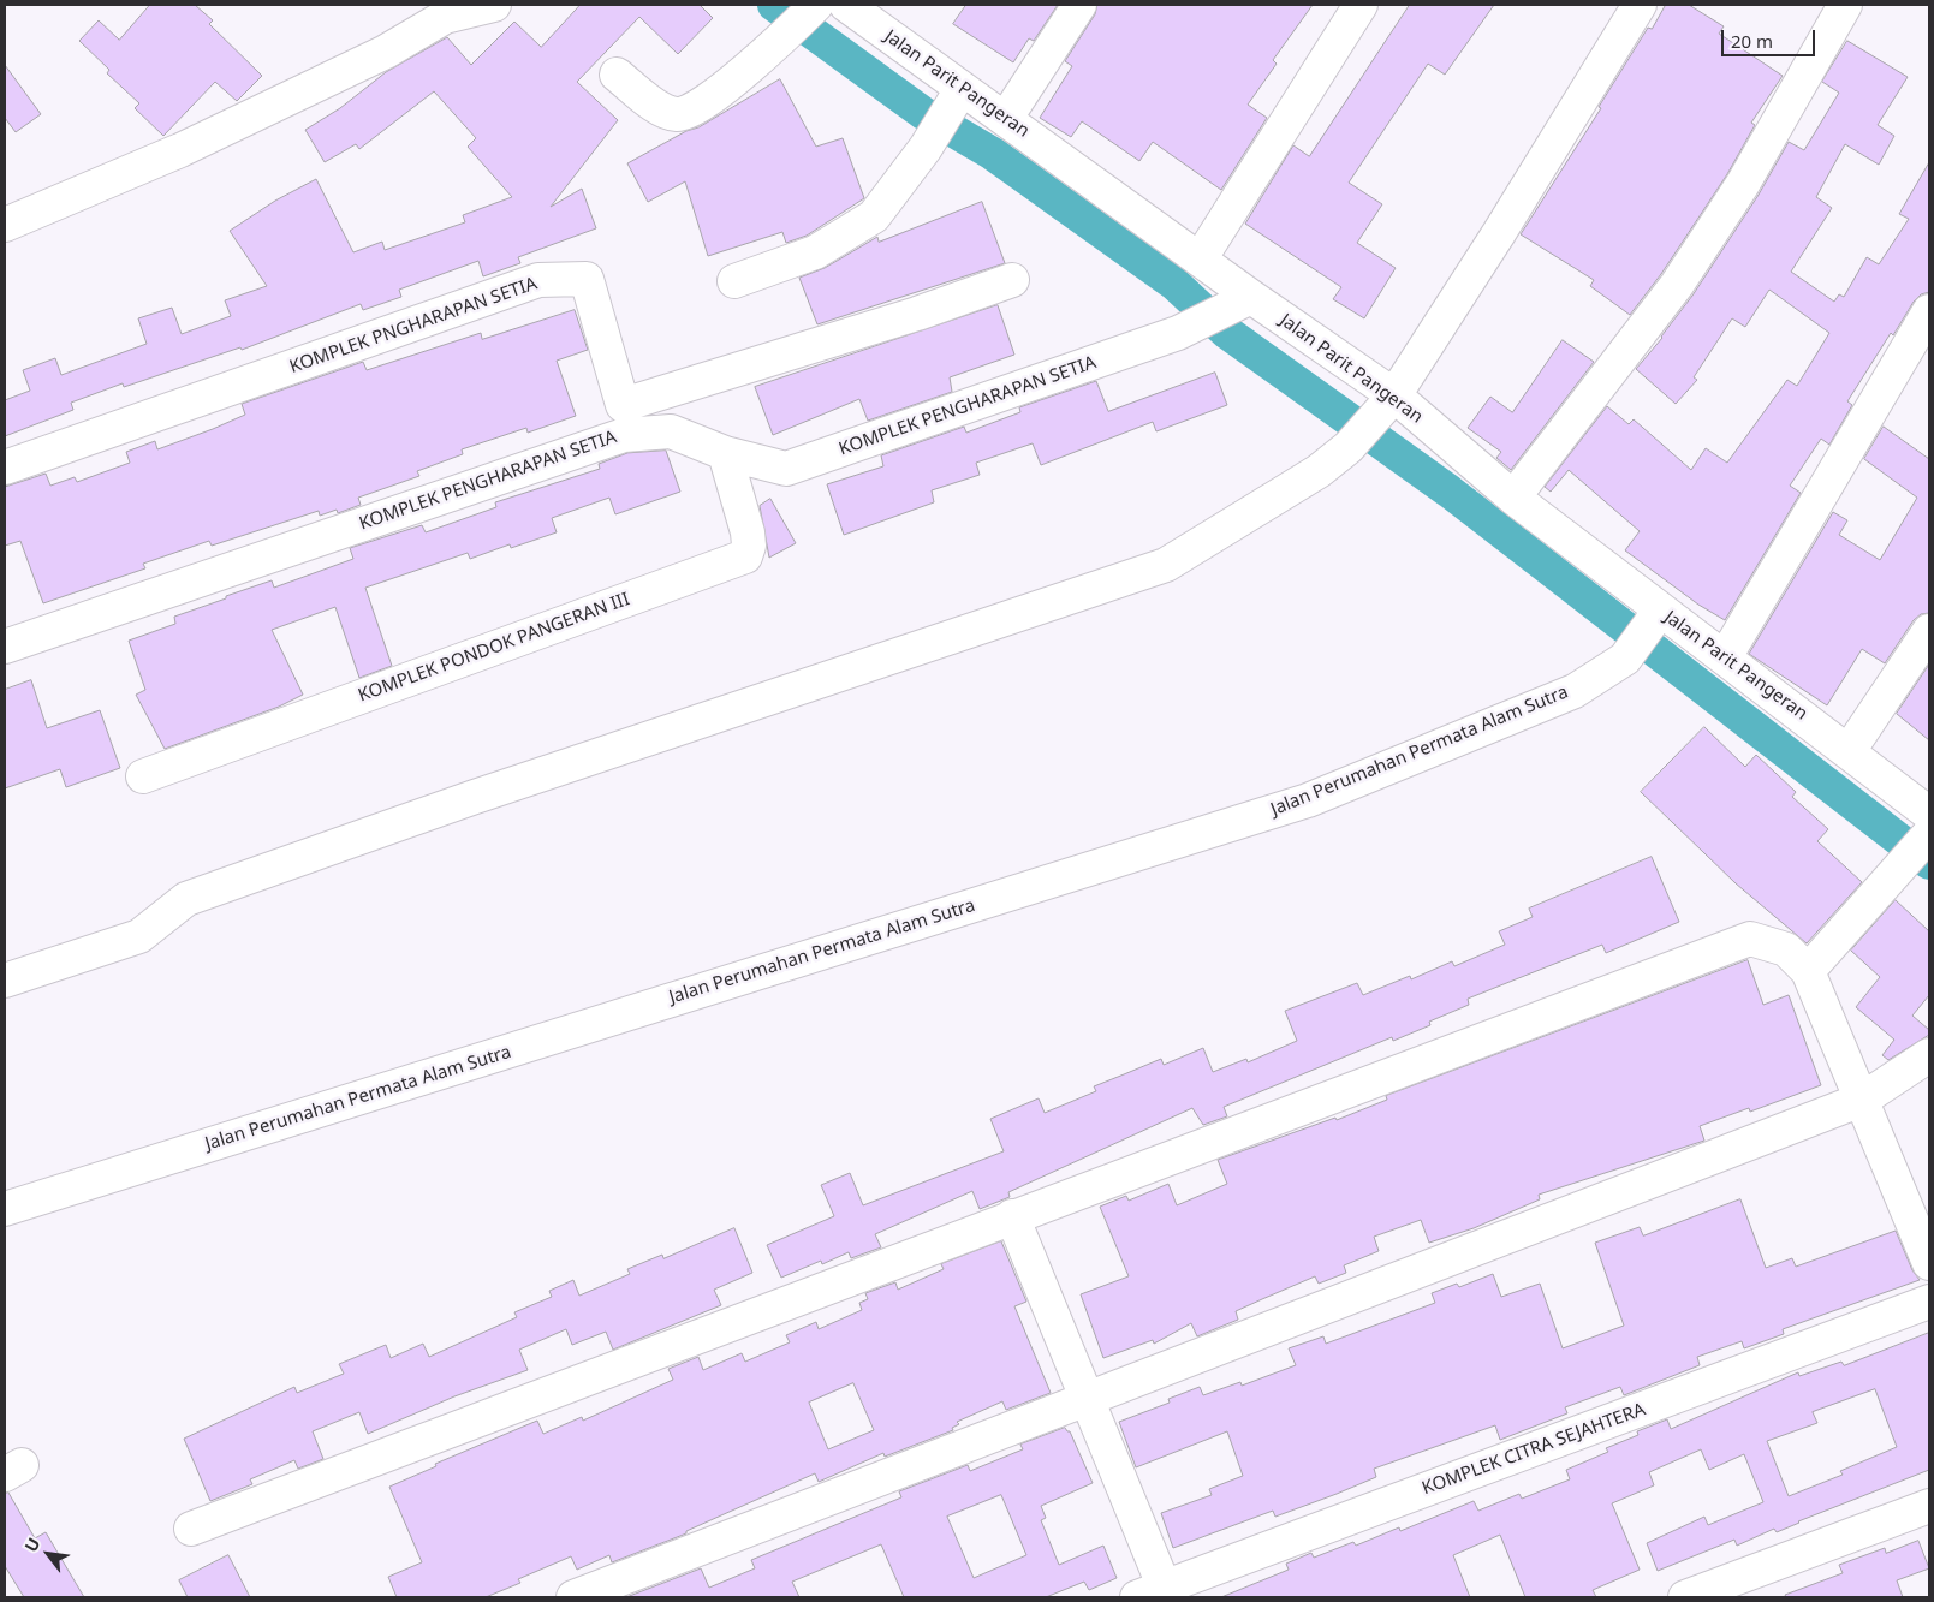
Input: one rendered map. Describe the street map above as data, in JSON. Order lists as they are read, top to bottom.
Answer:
{
  "streets": {
    "street": [
      "Jalan Parit Pangeran",
      "KOMPLEK PNGHARAPAN SETIA",
      "KOMPLEK PENGHARAPAN SETIA",
      "KOMPLEK PONDOK PANGERAN III",
      "Jalan Perumahan Permata Alam Sutra",
      "KOMPLEK CITRA SEJAHTERA"
    ]
  },
  "crossings": [
    ["Jalan Parit Pangeran", "KOMPLEK PENGHARAPAN SETIA"],
    ["Jalan Parit Pangeran", "Jalan Perumahan Permata Alam Sutra"],
    ["KOMPLEK PENGHARAPAN SETIA", "KOMPLEK PONDOK PANGERAN III"]
  ],
  "scale_bar": "20 m",
  "north": "top left"
}
